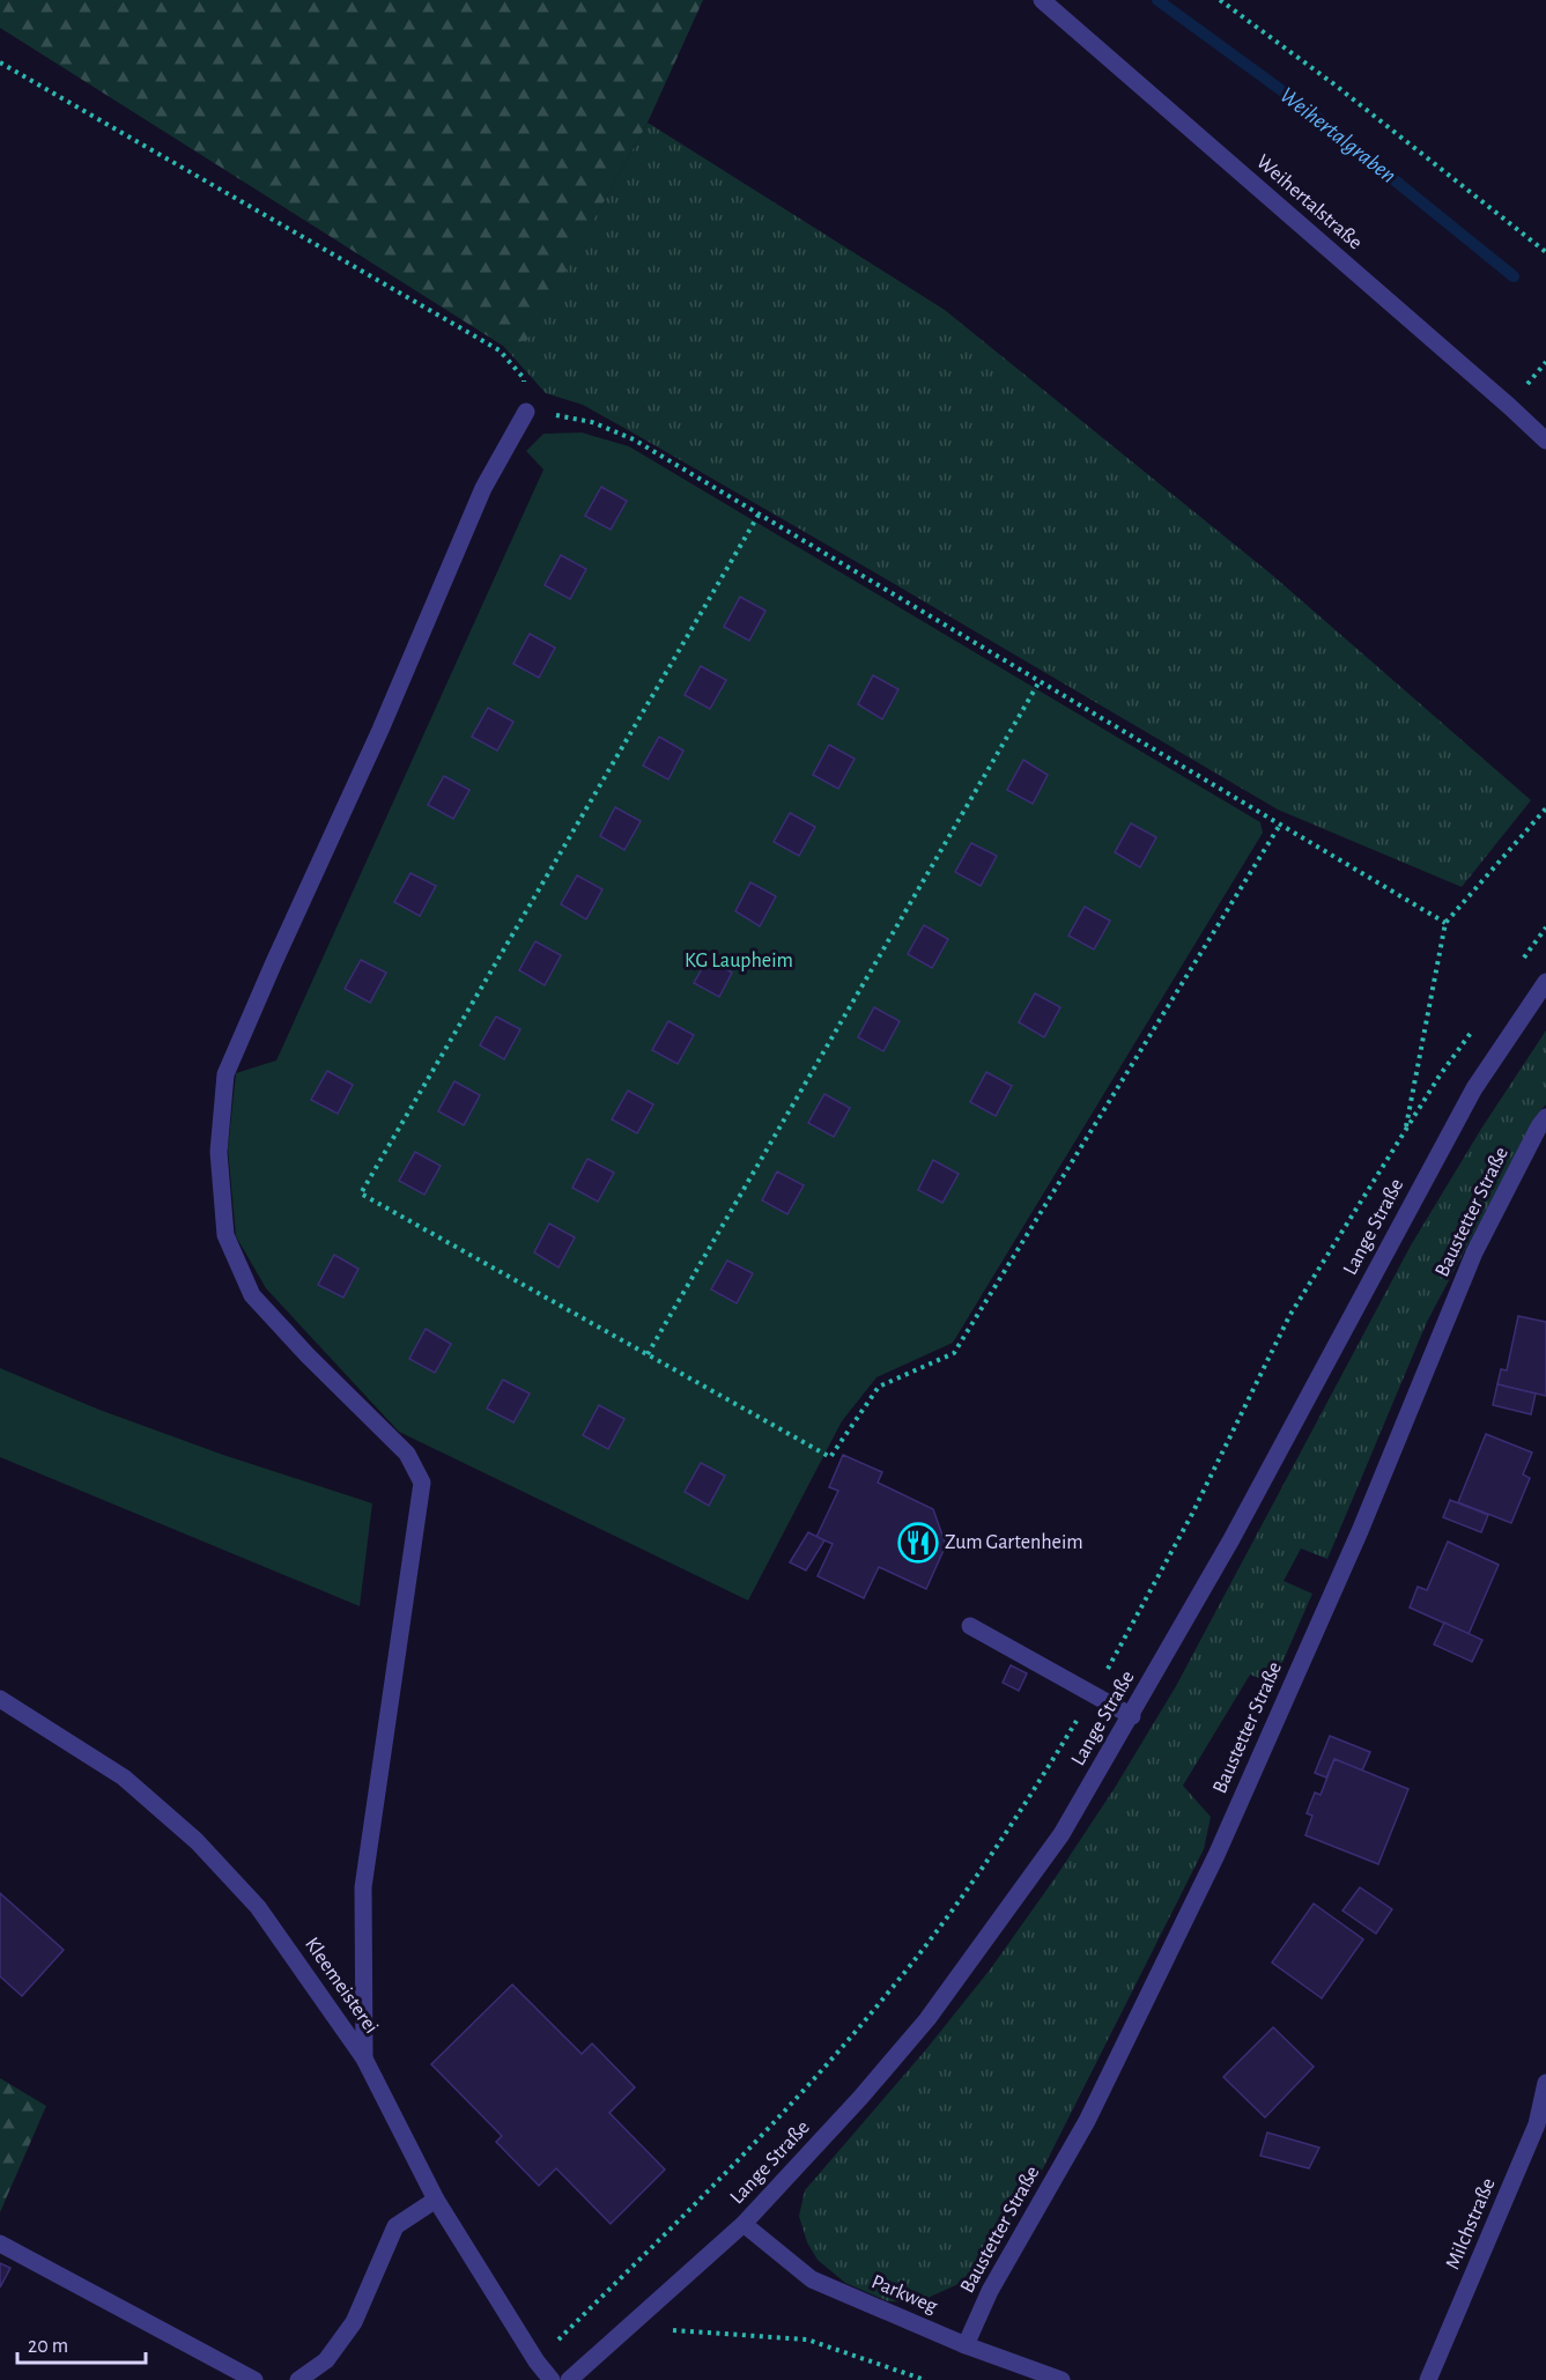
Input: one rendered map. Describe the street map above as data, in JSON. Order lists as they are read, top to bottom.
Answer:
{
  "streets": {
    "street": [
      "Weihertalstraße",
      "Baustetter Straße",
      "Lange Straße",
      "Kleemeisterei",
      "Milchstraße",
      "Parkweg"
    ]
  },
  "crossings": [
    ["Baustetter Straße", "Parkweg"],
    ["Lange Straße", "Parkweg"]
  ],
  "water": ["Weihertalgraben"],
  "parks": ["KG Laupheim"],
  "places": {
    "restaurant": ["Zum Gartenheim"]
  },
  "scale_bar": "20 m"
}
